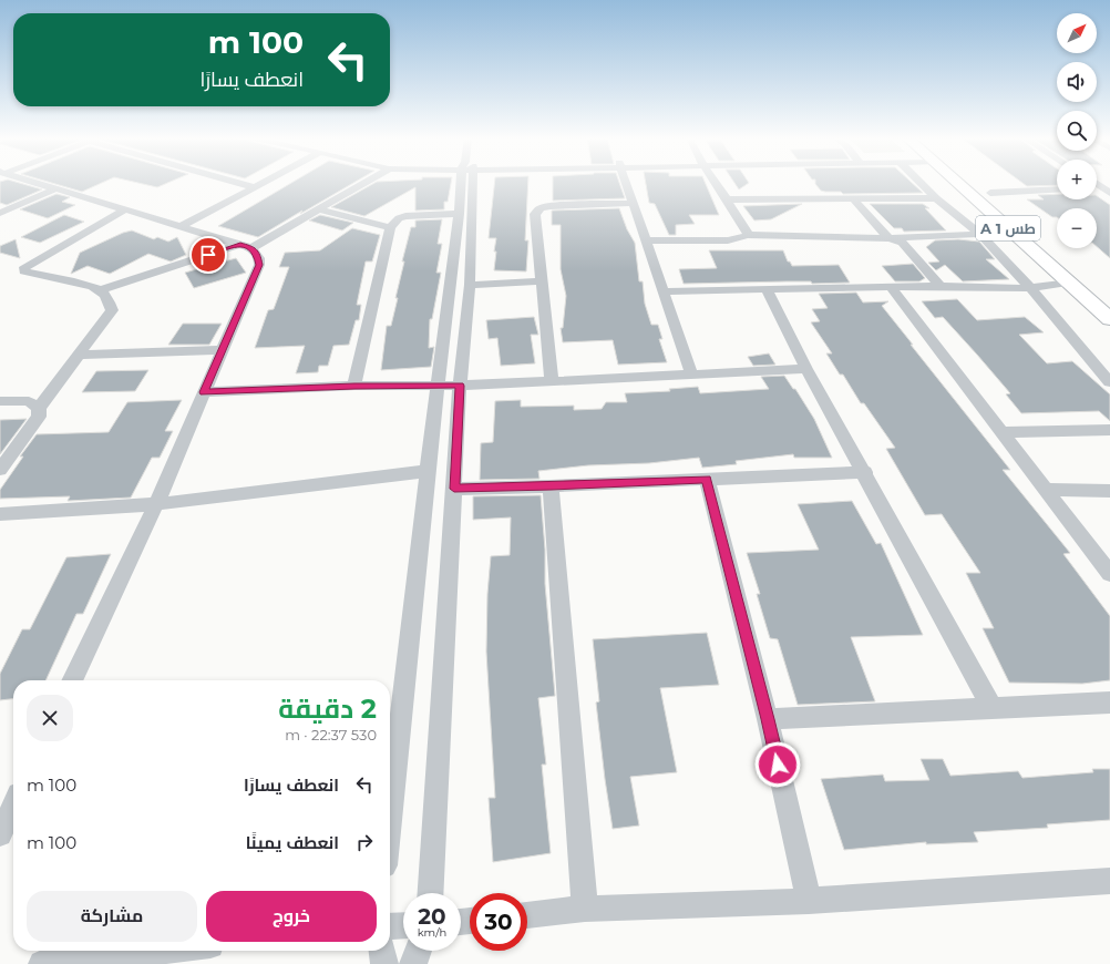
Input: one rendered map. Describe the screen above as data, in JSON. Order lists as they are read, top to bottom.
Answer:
{
  "streets": {
    "highway": ["A 1 طس"]
  },
  "north": "top right",
  "page": {
    "map_buttons": ["+", "−"],
    "turn": ["100 m", "انعطف يسارًا"],
    "heading": ["2 دقيقة", "530 m · 22:37"],
    "list": [
      {
        "name": "انعطف يسارًا",
        "value": "100 m"
      },
      {
        "name": "انعطف يمينًا",
        "value": "100 m"
      }
    ],
    "buttons": ["خروج", "مشاركة"],
    "speed": "20 km/h",
    "limit": "30"
  }
}
